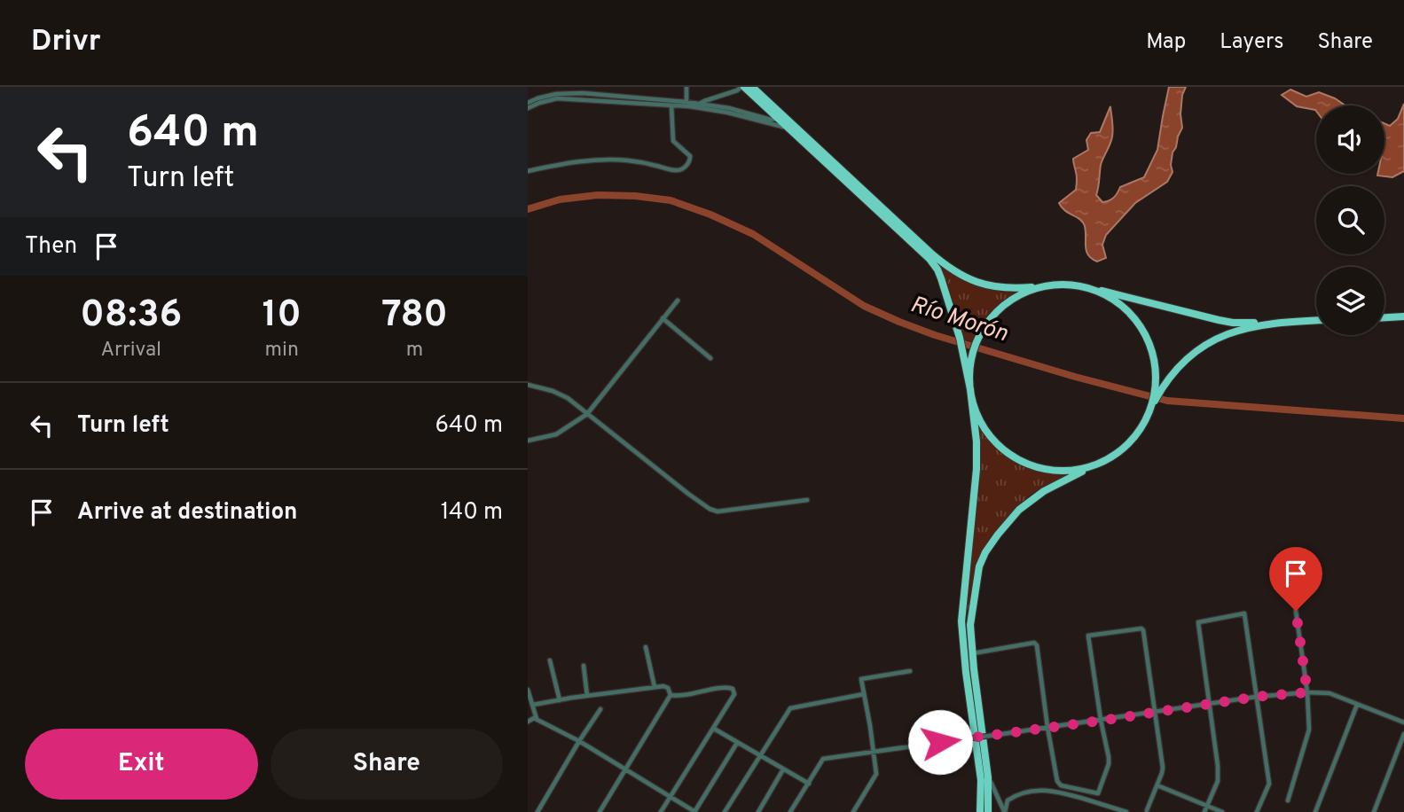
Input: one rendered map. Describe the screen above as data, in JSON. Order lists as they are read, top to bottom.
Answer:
{
  "water": ["Río Morón"],
  "page": {
    "header": "Drivr",
    "nav": ["Map", "Layers", "Share"],
    "turn": ["640 m", "Turn left"],
    "then": "Then",
    "eta": [
      "08:36",
      "Arrival",
      "10",
      "min",
      "780",
      "m"
    ],
    "list": [
      {
        "name": "Turn left",
        "value": "640 m"
      },
      {
        "name": "Arrive at destination",
        "value": "140 m"
      }
    ],
    "buttons": ["Exit", "Share"]
  }
}
